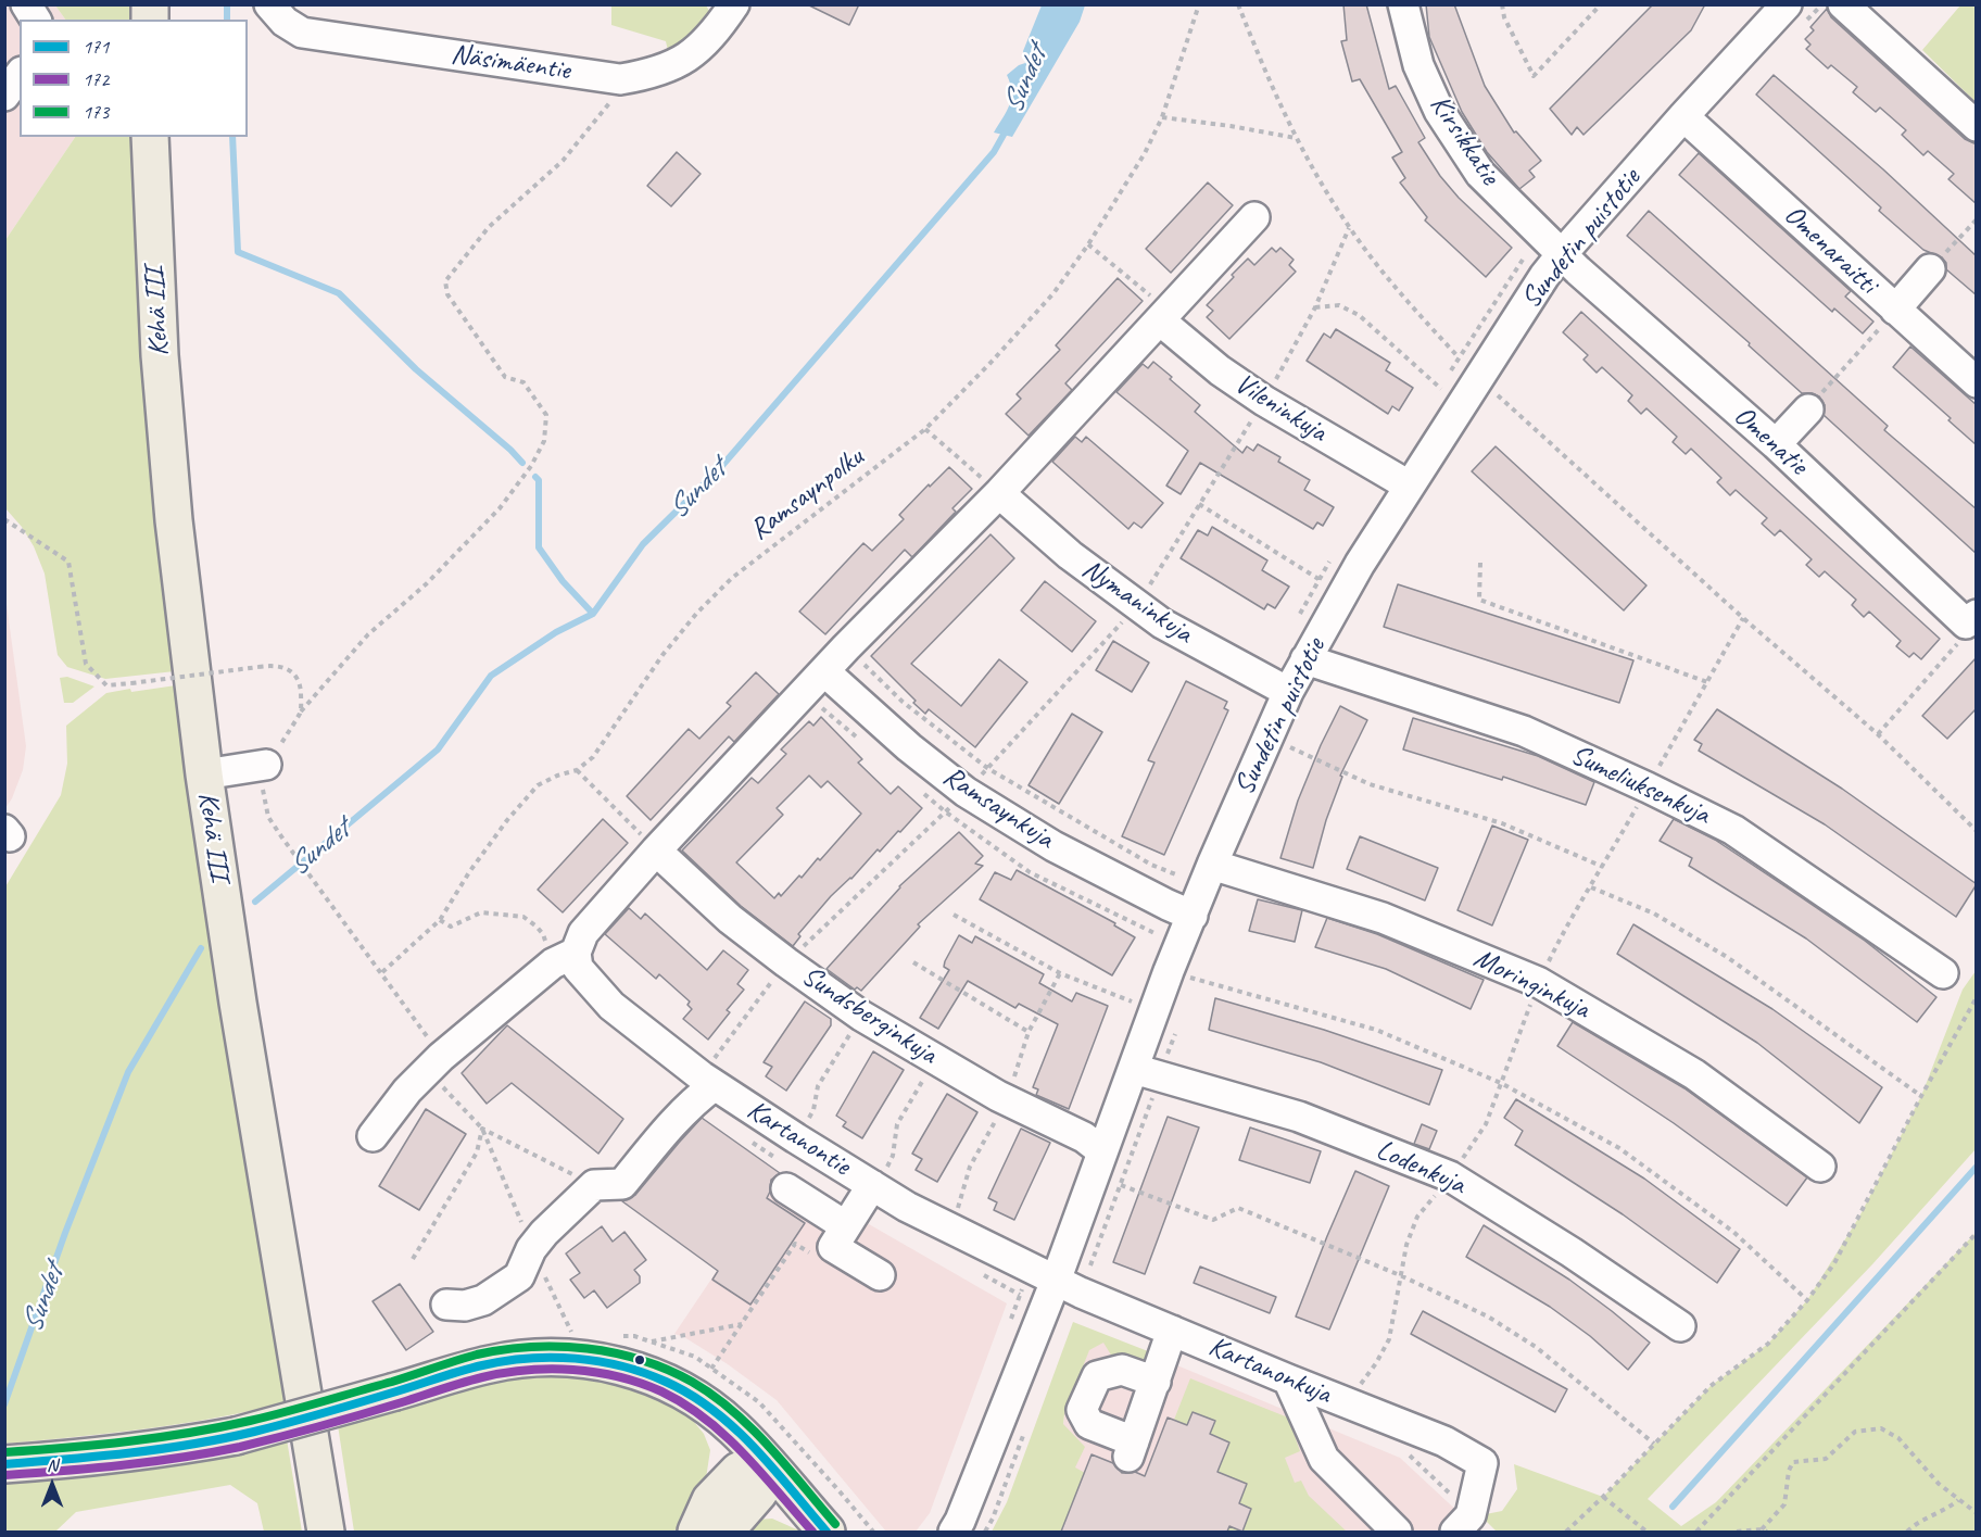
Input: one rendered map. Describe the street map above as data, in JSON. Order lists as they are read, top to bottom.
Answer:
{
  "streets": {
    "main road": ["Kehä III"],
    "street": [
      "Näsimäentie",
      "Kirsikkatie",
      "Sundetin puistotie",
      "Omenaraitti",
      "Vileninkuja",
      "Omenatie",
      "Nymaninkuja",
      "Sumeliuksenkuja",
      "Ramsaynkuja",
      "Moringinkuja",
      "Sundsberginkuja",
      "Kartanontie",
      "Lodenkuja",
      "Kartanonkuja"
    ],
    "path": ["Ramsaynpolku"]
  },
  "crossings": [
    ["Kirsikkatie", "Sundetin puistotie"],
    ["Kirsikkatie", "Omenatie"],
    ["Sundetin puistotie", "Omenaraitti"],
    ["Sundetin puistotie", "Vileninkuja"],
    ["Sundetin puistotie", "Omenatie"],
    ["Sundetin puistotie", "Nymaninkuja"],
    ["Sundetin puistotie", "Sumeliuksenkuja"],
    ["Sundetin puistotie", "Ramsaynkuja"],
    ["Sundetin puistotie", "Moringinkuja"],
    ["Sundetin puistotie", "Sundsberginkuja"],
    ["Sundetin puistotie", "Kartanontie"],
    ["Sundetin puistotie", "Lodenkuja"],
    ["Sundetin puistotie", "Kartanonkuja"],
    ["Kartanontie", "Kartanonkuja"]
  ],
  "water": ["Sundet"],
  "lines": ["transit line 173", "transit line 171", "transit line 172"],
  "legend": ["171", "172", "173"],
  "north": "top"
}
